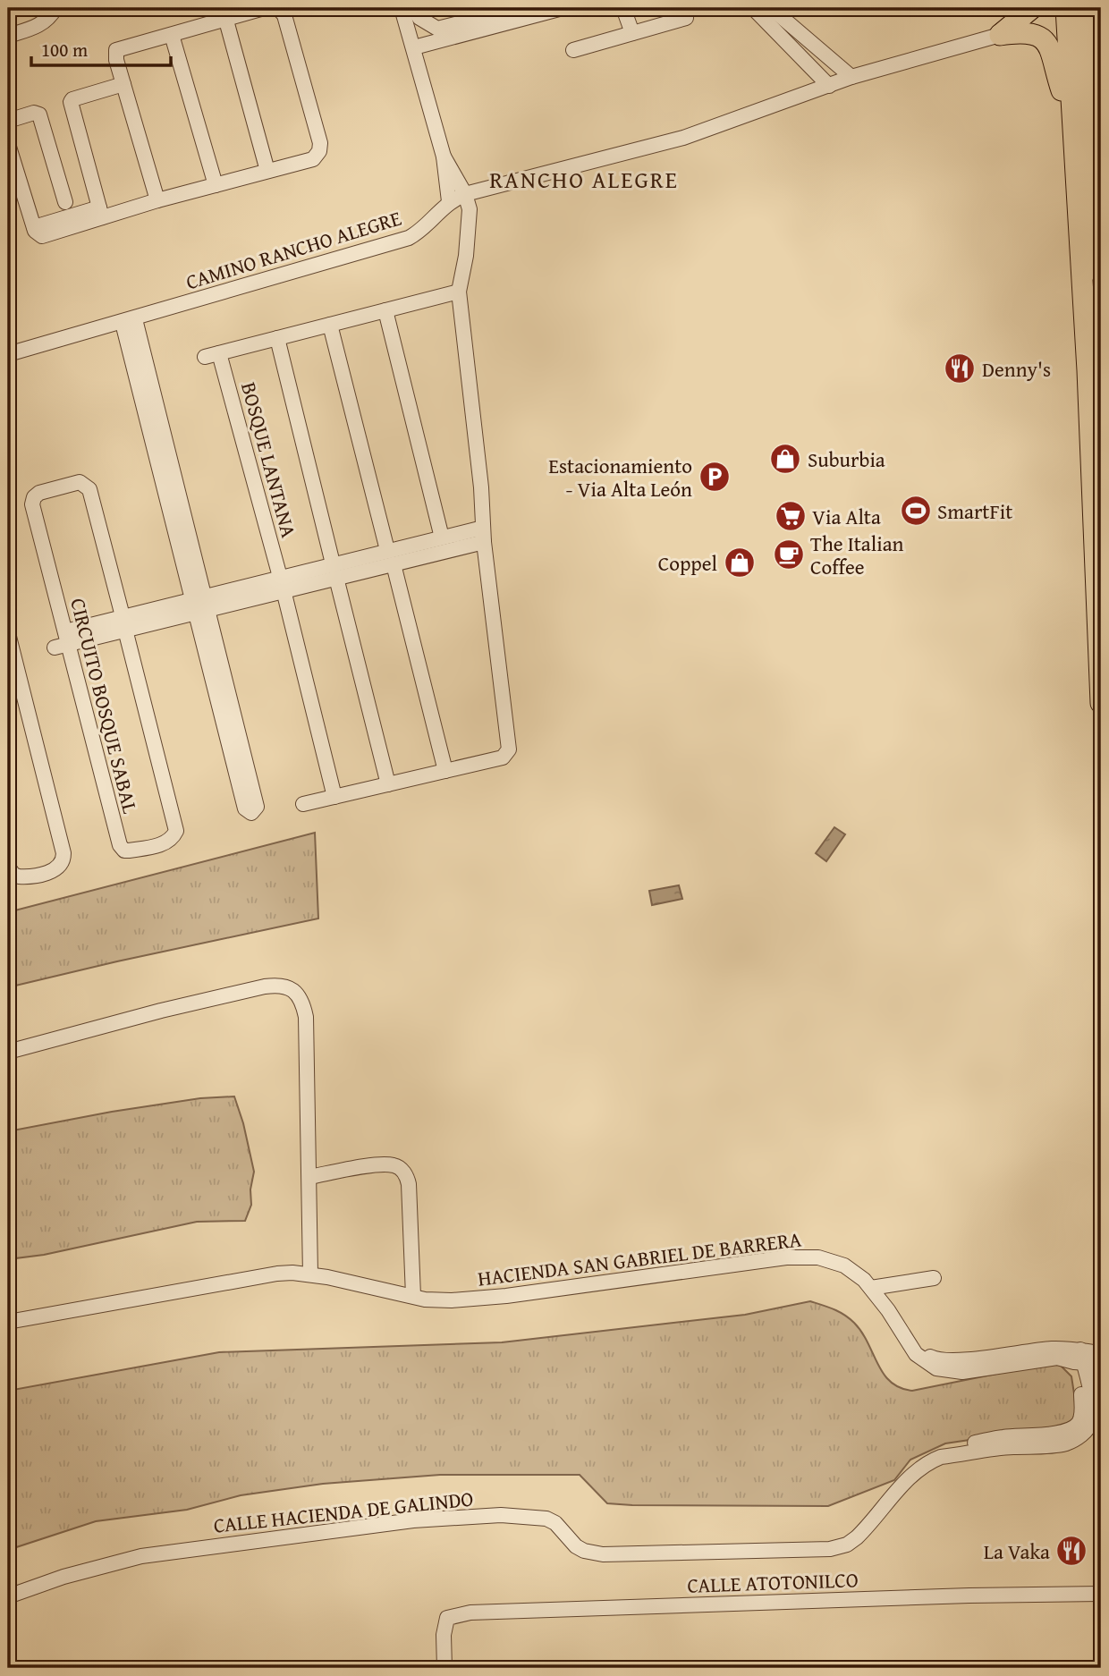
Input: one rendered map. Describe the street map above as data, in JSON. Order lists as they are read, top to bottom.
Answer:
{
  "streets": {
    "street": [
      "CAMINO RANCHO ALEGRE",
      "BOSQUE LANTANA",
      "CIRCUITO BOSQUE SABAL",
      "HACIENDA SAN GABRIEL DE BARRERA",
      "CALLE HACIENDA DE GALINDO",
      "CALLE ATOTONILCO"
    ]
  },
  "districts": ["RANCHO ALEGRE"],
  "places": {
    "restaurant": ["Denny's", "La Vaka"],
    "shop": ["Suburbia", "Coppel"],
    "parking": ["Estacionamiento - Via Alta León"],
    "sports": ["SmartFit"],
    "supermarket": ["Via Alta"],
    "cafe": ["The Italian Coffee"]
  },
  "scale_bar": "100 m"
}
